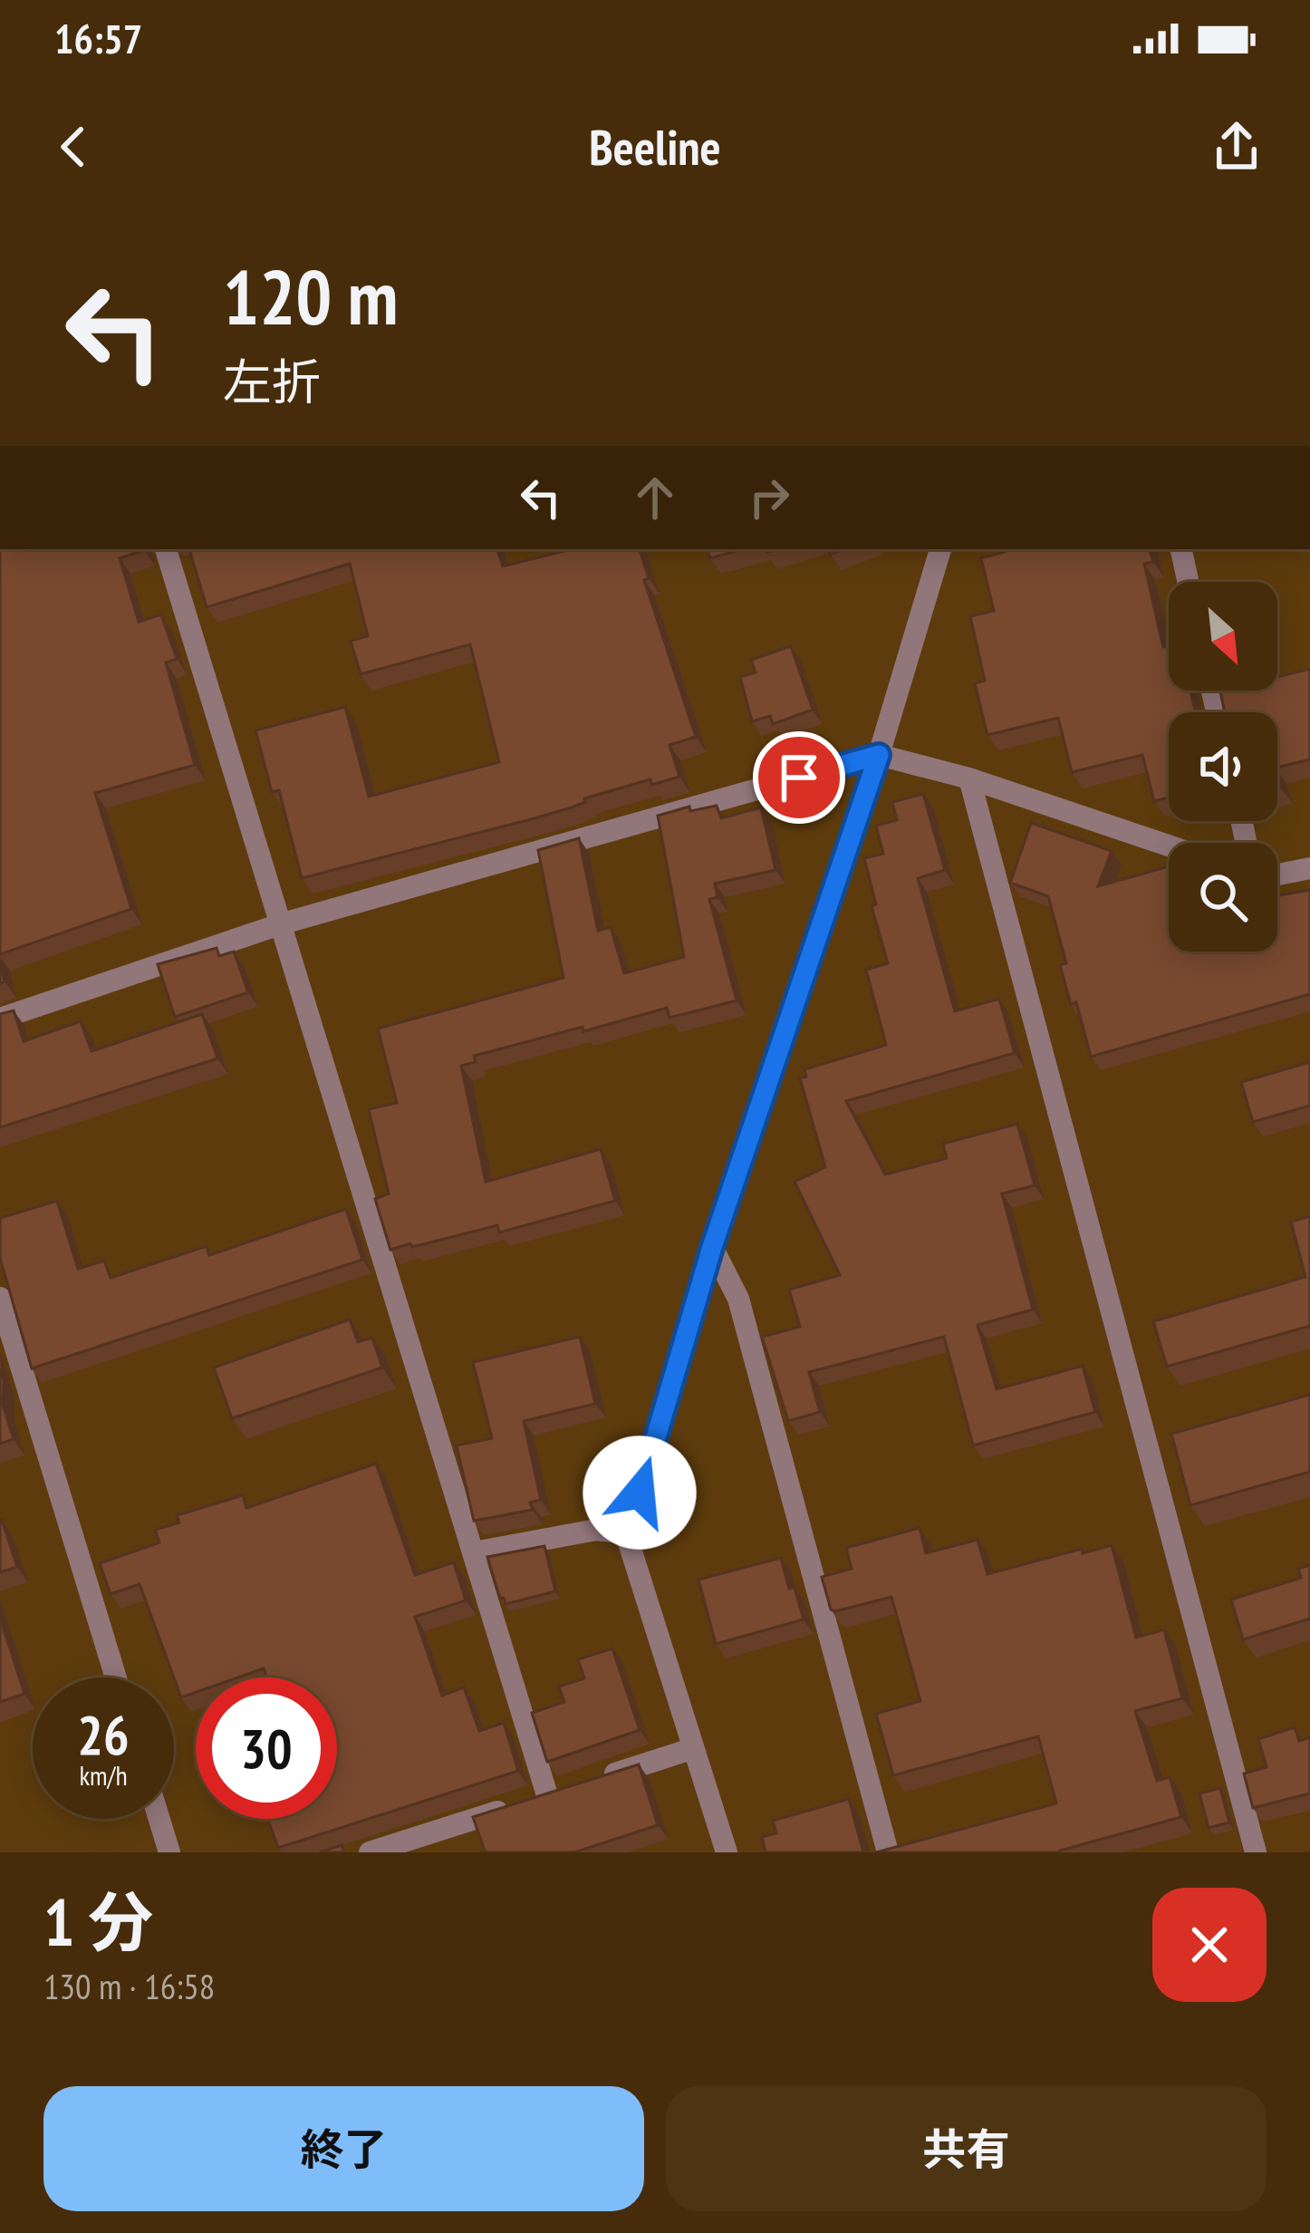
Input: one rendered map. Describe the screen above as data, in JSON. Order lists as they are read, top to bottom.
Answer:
{
  "north": "bottom right",
  "page": {
    "status": "16:57",
    "header": "Beeline",
    "turn": ["120 m", "左折"],
    "speed": "26 km/h",
    "limit": "30",
    "heading": ["1 分", "130 m · 16:58"],
    "buttons": ["終了", "共有"]
  }
}
